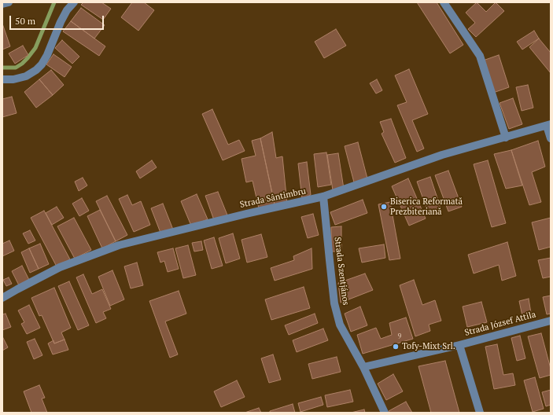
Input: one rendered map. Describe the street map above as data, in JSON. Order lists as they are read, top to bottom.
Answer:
{
  "streets": {
    "street": ["Strada Sântimbru", "Strada Szentjános", "Strada József Attila"]
  },
  "crossings": [
    ["Strada Sântimbru", "Strada Szentjános"],
    ["Strada Szentjános", "Strada József Attila"]
  ],
  "places": ["Biserica Reformată Prezbiteriană", "Tofy-Mixt Srl."],
  "house_numbers": ["9"],
  "scale_bar": "50 m"
}
